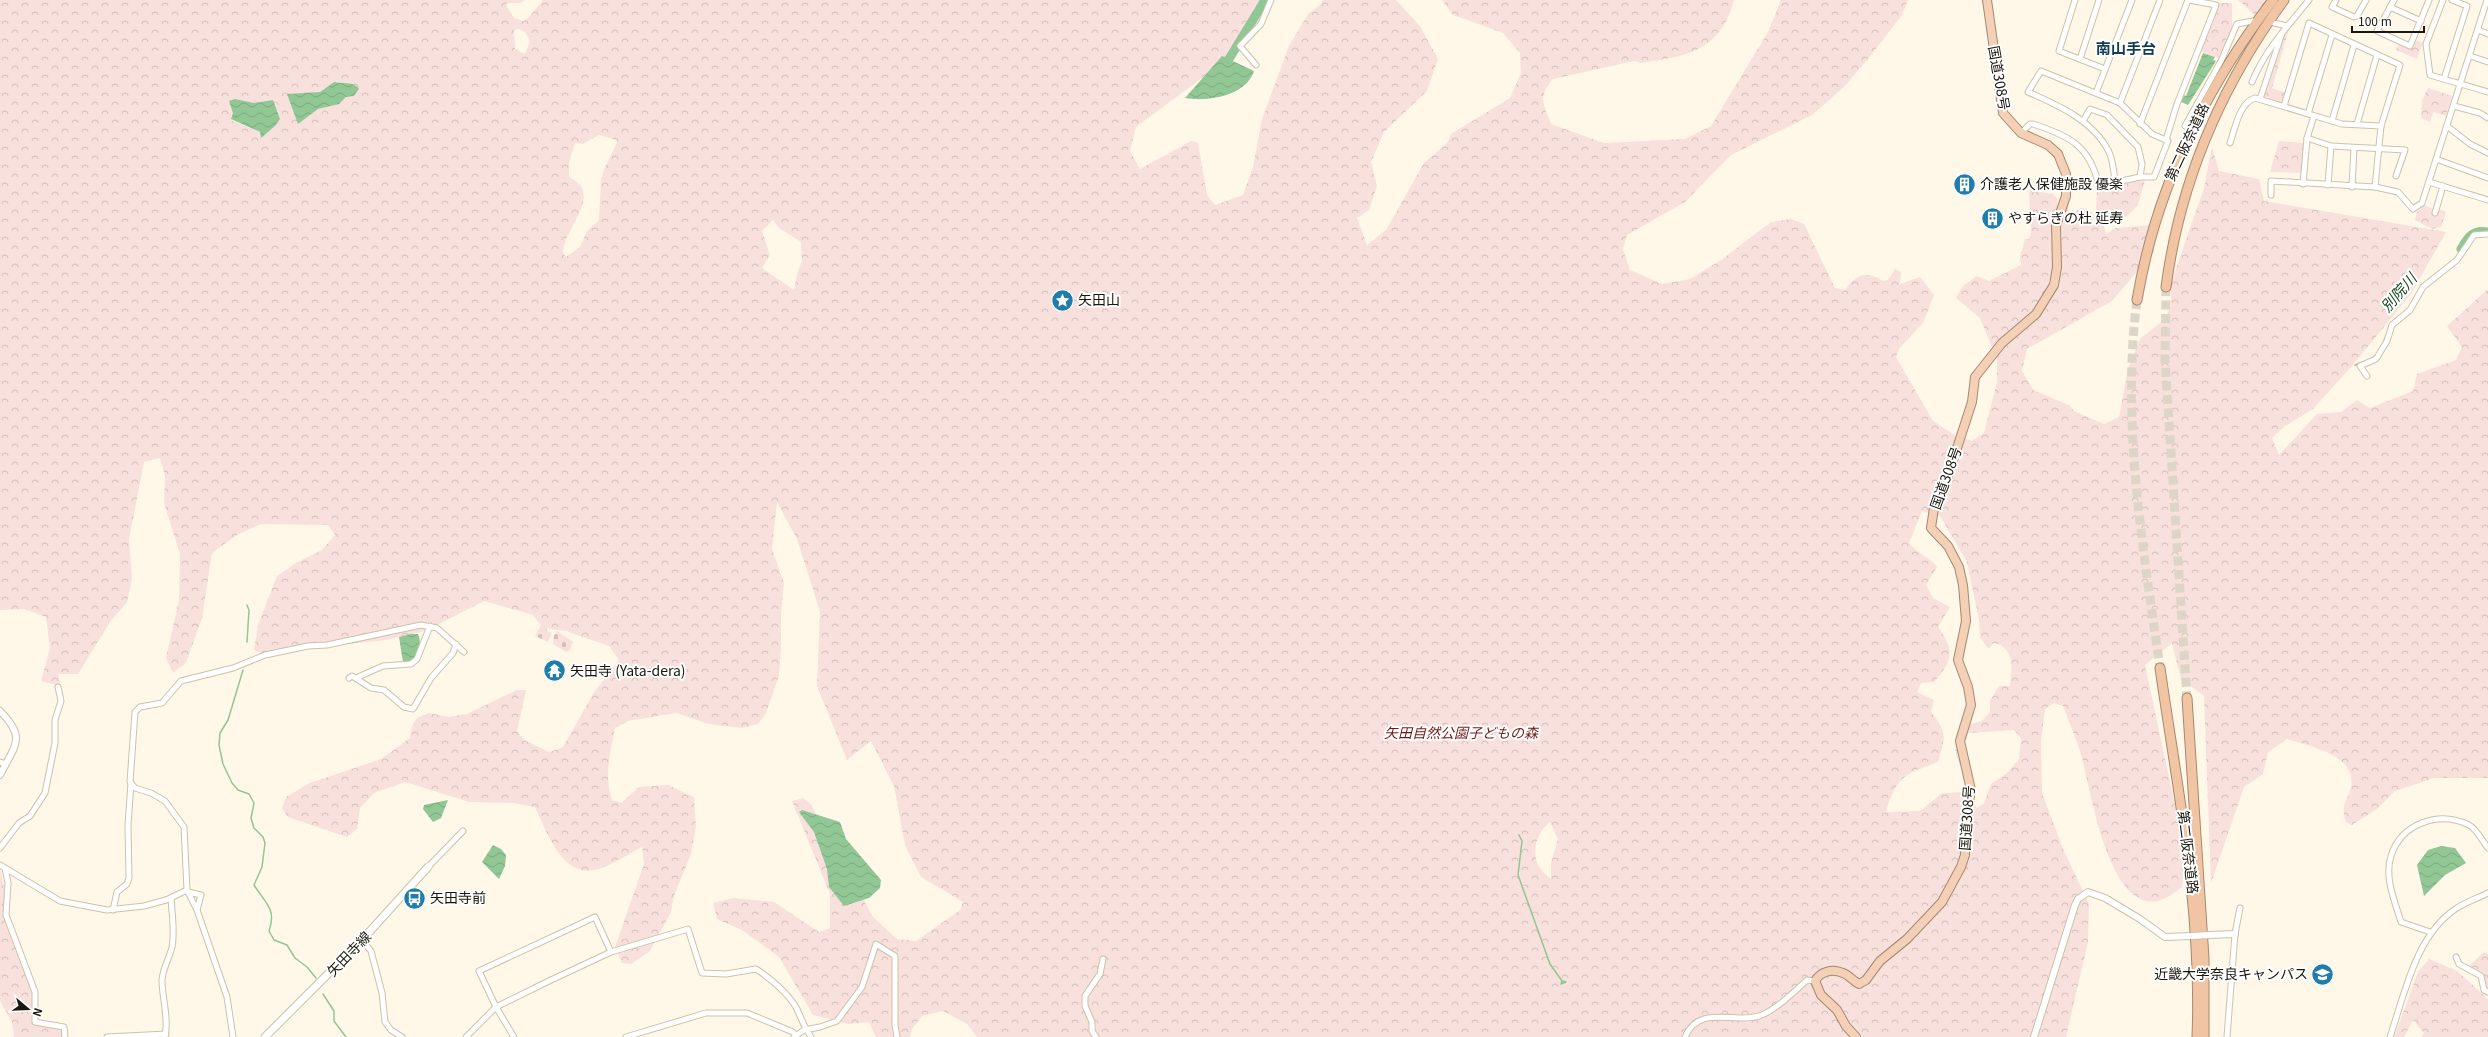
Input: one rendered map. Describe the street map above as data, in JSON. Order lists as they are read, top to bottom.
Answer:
{
  "streets": {
    "highway": ["国道308号", "第二阪奈道路"],
    "main road": ["矢田寺線"]
  },
  "districts": ["南山手台"],
  "water": ["別院川"],
  "parks": ["矢田自然公園子どもの森"],
  "places": {
    "building": ["介護老人保健施設 優楽", "やすらぎの杜 延寿"],
    "place": ["矢田山"],
    "temple": ["矢田寺 (Yata-dera)"],
    "bus stop": ["矢田寺前"],
    "school or university": ["近畿大学奈良キャンパス"]
  },
  "scale_bar": "100 m",
  "north": "right"
}
